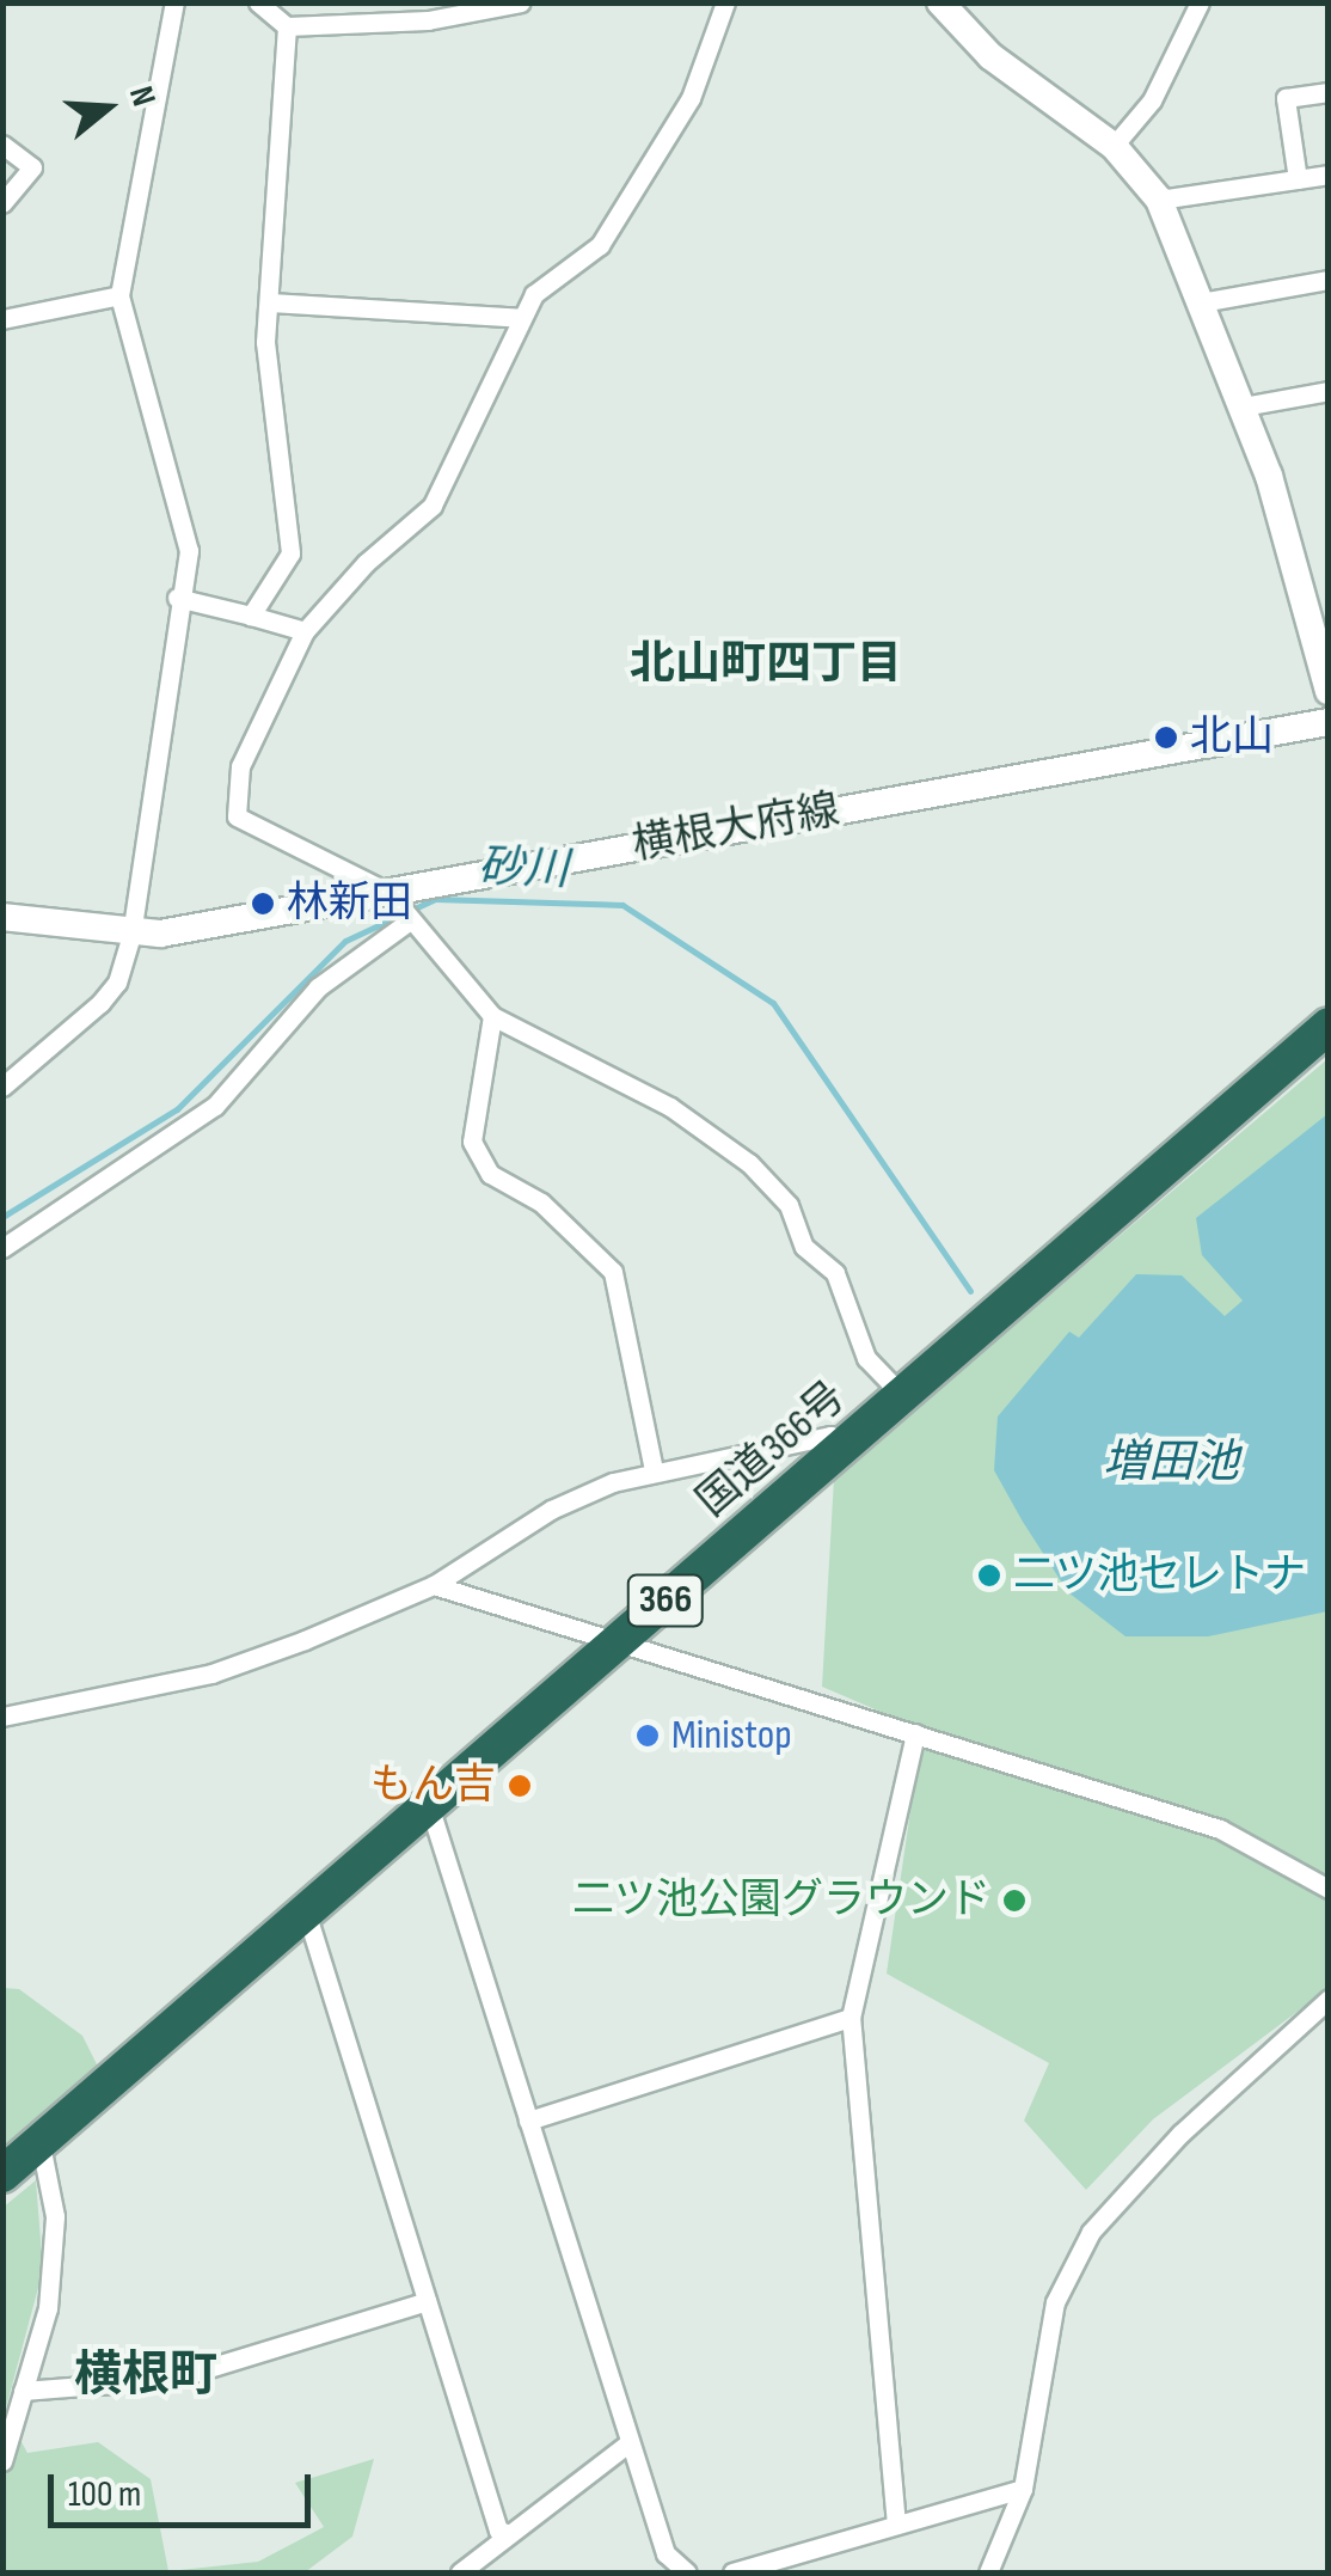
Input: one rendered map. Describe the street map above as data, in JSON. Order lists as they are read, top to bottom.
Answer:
{
  "streets": {
    "highway": ["国道366号", "366"],
    "main road": ["横根大府線"]
  },
  "districts": ["北山町四丁目", "横根町"],
  "water": ["砂川", "増田池"],
  "places": [
    "北山",
    "林新田",
    "二ツ池セレトナ",
    "Ministop",
    "もん吉",
    "二ツ池公園グラウンド"
  ],
  "scale_bar": "100 m",
  "north": "right"
}
